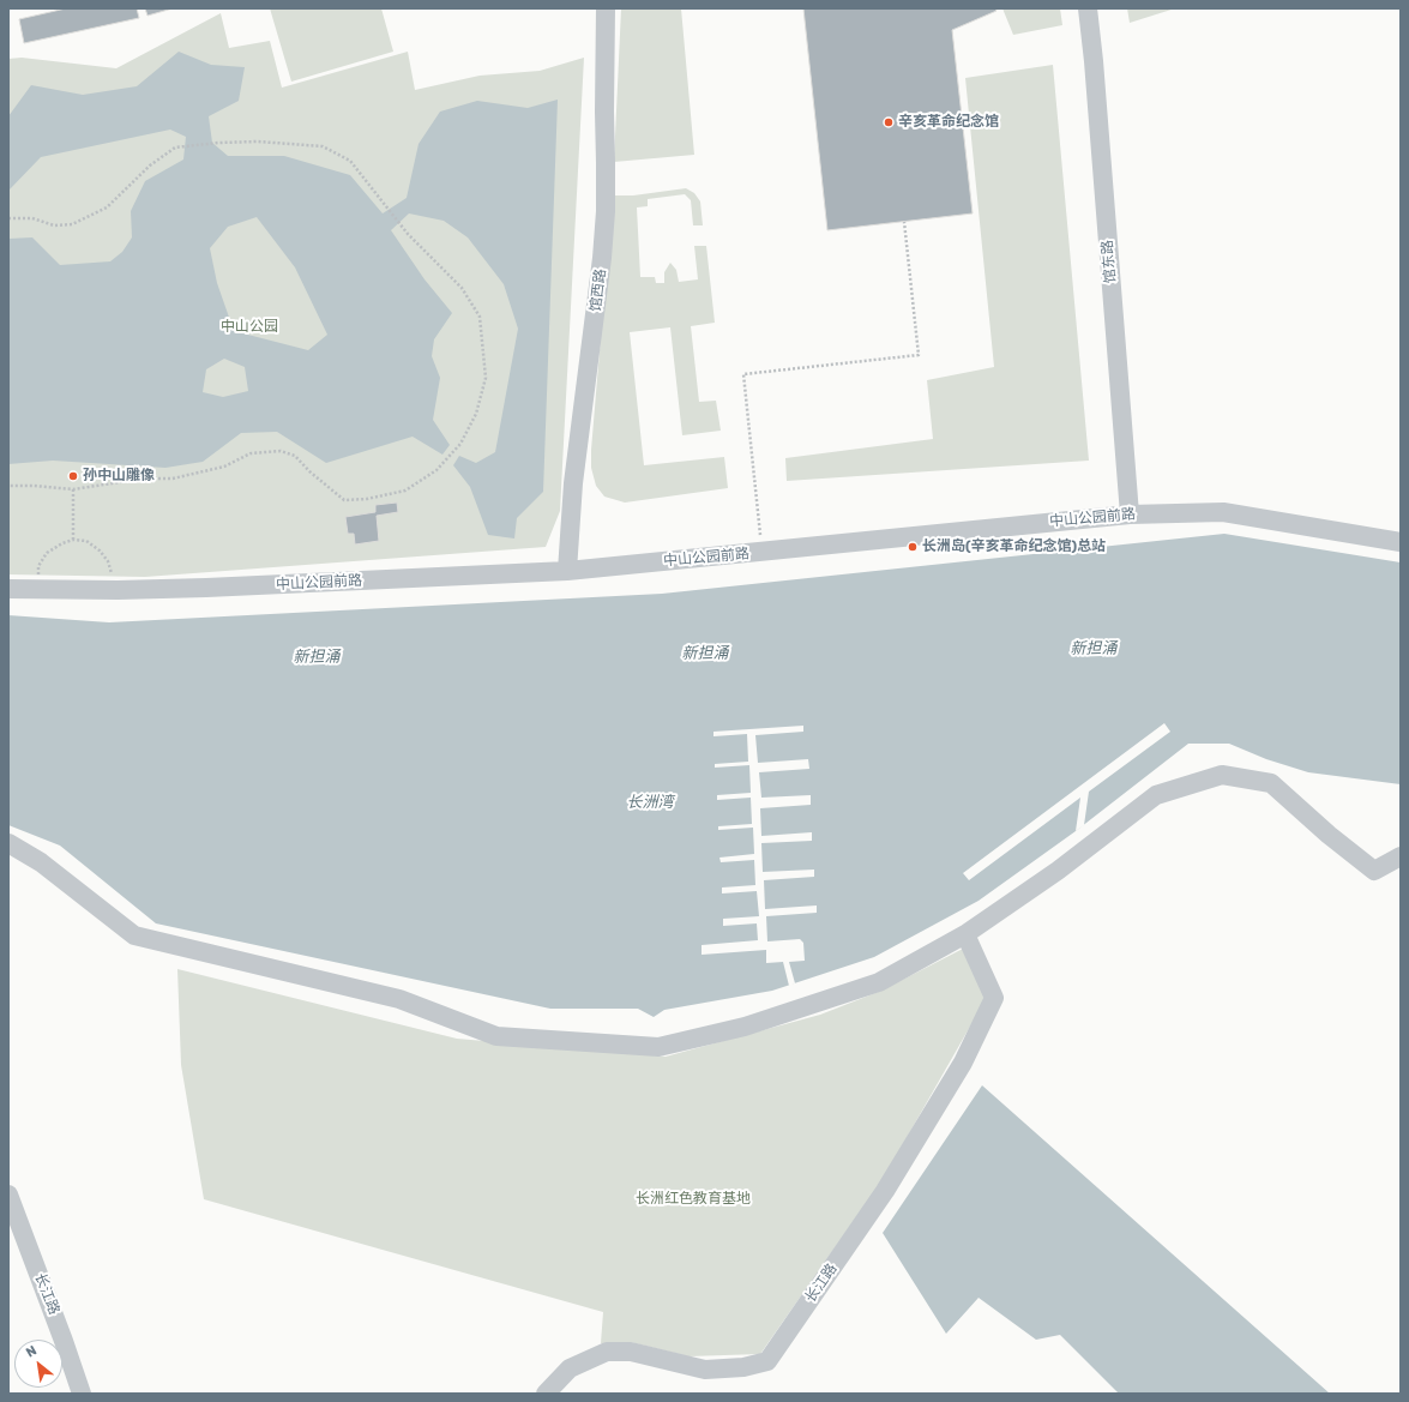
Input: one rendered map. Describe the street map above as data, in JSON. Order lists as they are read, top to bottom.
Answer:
{
  "streets": {
    "street": [
      "馆东路",
      "馆西路",
      "中山公园前路",
      "长江路"
    ]
  },
  "crossings": [
    ["馆东路", "中山公园前路"],
    ["馆西路", "中山公园前路"]
  ],
  "water": ["新担涌", "长洲湾"],
  "parks": ["中山公园", "长洲红色教育基地"],
  "places": ["辛亥革命纪念馆", "孙中山雕像", "长洲岛(辛亥革命纪念馆)总站"],
  "north": "top left"
}
